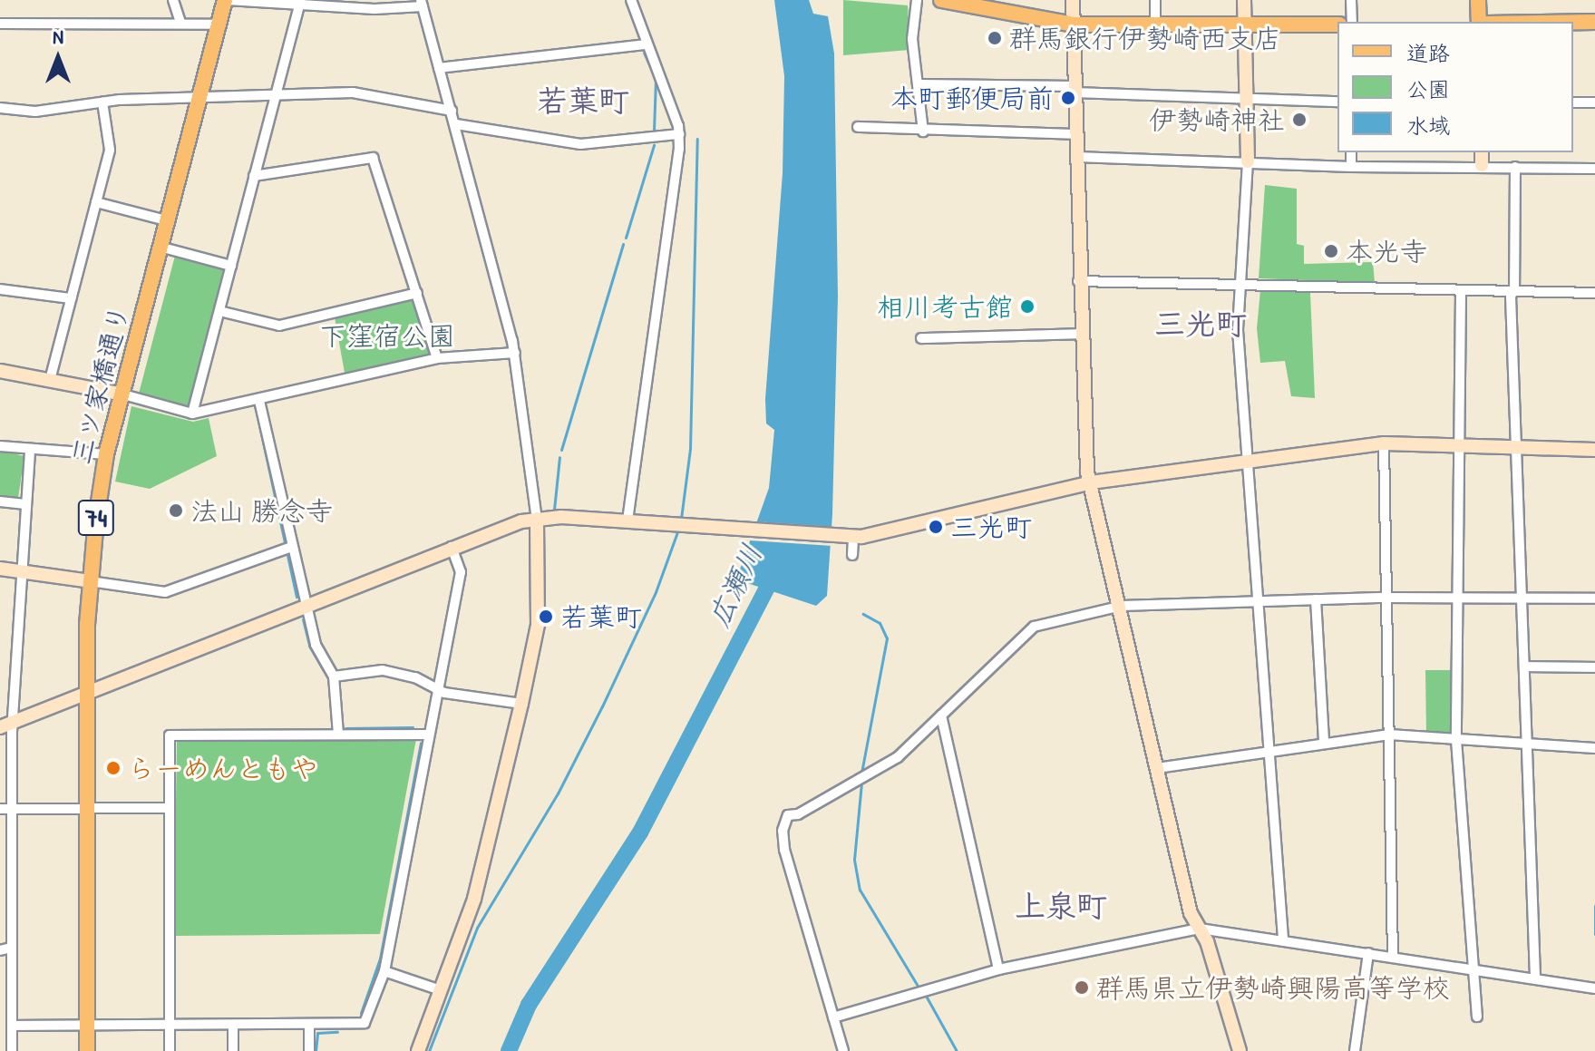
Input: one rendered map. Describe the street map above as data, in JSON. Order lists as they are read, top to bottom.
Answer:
{
  "streets": {
    "main road": ["三ツ家橋通り", "74"]
  },
  "districts": ["若葉町", "三光町", "上泉町"],
  "water": ["広瀬川"],
  "parks": ["下窪宿公園"],
  "places": [
    "群馬銀行伊勢崎西支店",
    "本町郵便局前",
    "伊勢崎神社",
    "本光寺",
    "相川考古館",
    "法山 勝念寺",
    "三光町",
    "若葉町",
    "らーめんともや",
    "群馬県立伊勢崎興陽高等学校"
  ],
  "legend": ["道路", "公園", "水域"],
  "north": "top"
}
